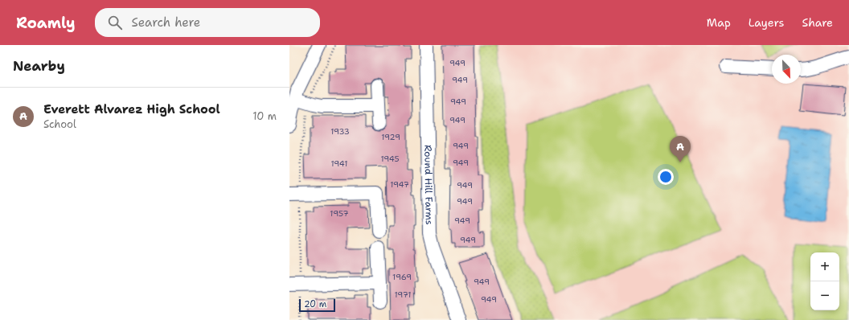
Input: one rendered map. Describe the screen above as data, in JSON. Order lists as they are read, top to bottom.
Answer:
{
  "streets": {
    "street": ["Round Hill Farms"]
  },
  "house_numbers": [
    "949",
    "949",
    "949",
    "949",
    "1933",
    "1929",
    "949",
    "1945",
    "949",
    "1941",
    "1947",
    "949",
    "949",
    "1957",
    "949",
    "949",
    "1969",
    "949",
    "1971",
    "949"
  ],
  "scale_bar": "20 m",
  "north": "bottom right",
  "page": {
    "header": "Roamly",
    "search": "Search here",
    "nav": ["Map", "Layers", "Share"],
    "heading": "Nearby",
    "list": [
      {
        "mark": "A",
        "name": "Everett Alvarez High School",
        "note": "School",
        "value": "10 m"
      }
    ],
    "pins": "A",
    "map_buttons": ["+", "−"],
    "scale": "20 m"
  }
}
